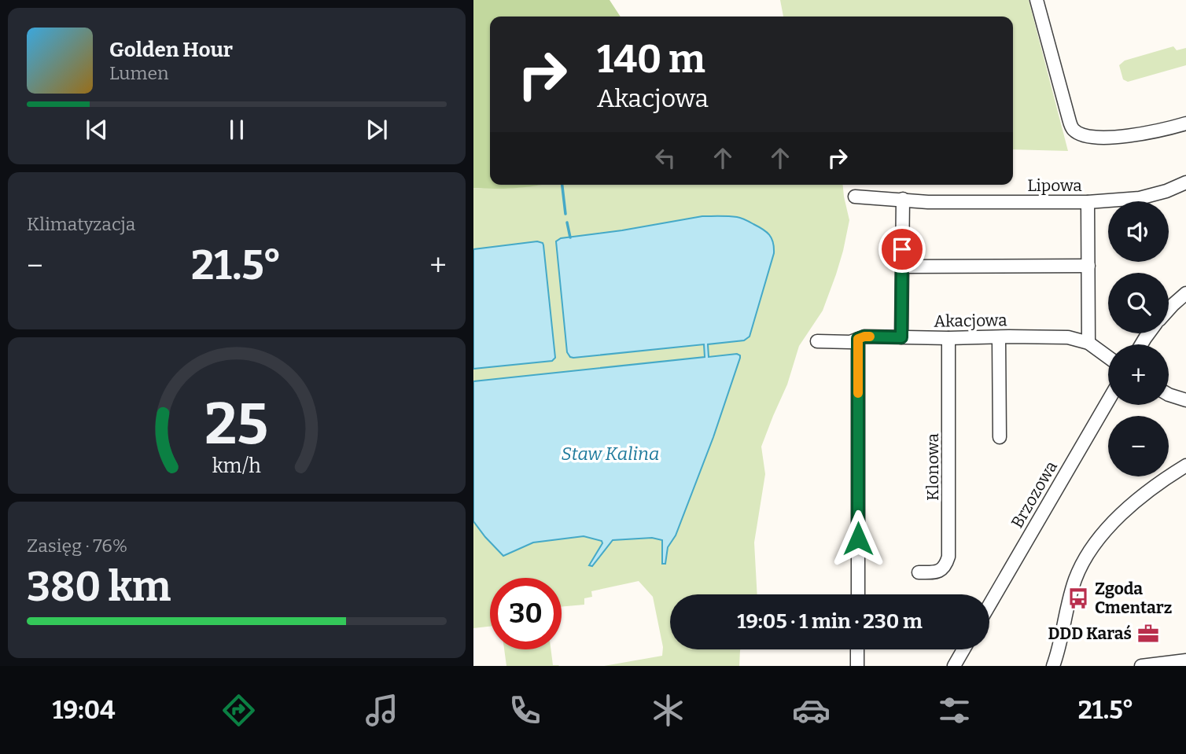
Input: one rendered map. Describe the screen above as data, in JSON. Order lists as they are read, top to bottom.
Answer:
{
  "streets": {
    "street": [
      "Lipowa",
      "Akacjowa",
      "Klonowa",
      "Brzozowa"
    ]
  },
  "crossings": [
    ["Akacjowa", "Klonowa"]
  ],
  "water": ["Staw Kalina"],
  "places": {
    "bus stop": ["Zgoda Cmentarz"],
    "office": ["DDD Karaś"]
  },
  "page": {
    "turn": ["140 m", "Akacjowa"],
    "song": ["Golden Hour", "Lumen"],
    "tile": [
      "Klimatyzacja",
      ["Zasięg · 76%", "380 km"]
    ],
    "map_buttons": ["+", "−"],
    "heat": ["−", "21.5°", "+"],
    "limit": "30",
    "trip": "19:05 · 1 min · 230 m",
    "tabs": ["19:04", "21.5°"],
    "gauge": ["25", "km/h"]
  }
}
